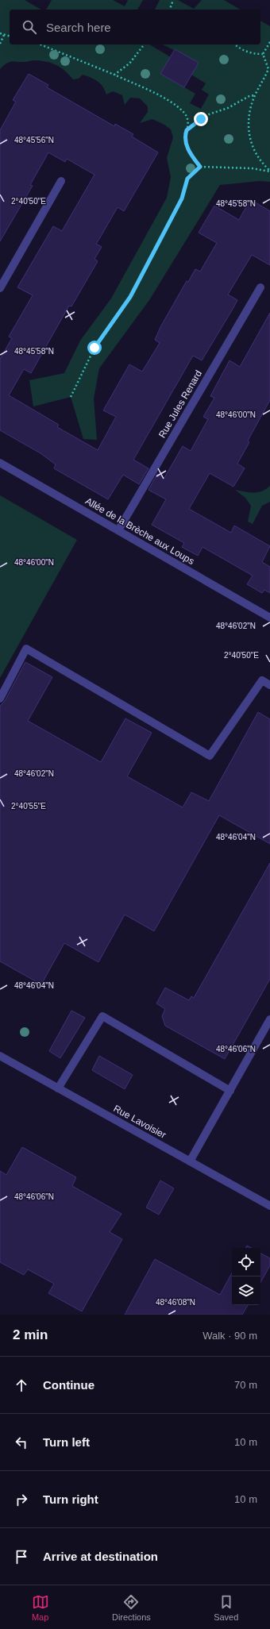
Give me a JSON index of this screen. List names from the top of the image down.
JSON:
{
  "streets": {
    "street": ["Rue Jules Renard", "Allée de la Brèche aux Loups", "Rue Lavoisier"]
  },
  "crossings": [
    ["Rue Jules Renard", "Allée de la Brèche aux Loups"]
  ],
  "page": {
    "search": "Search here",
    "heading": ["2 min", "Walk · 90 m"],
    "list": [
      ["Continue", "70 m"],
      ["Turn left", "10 m"],
      ["Turn right", "10 m"],
      "Arrive at destination"
    ],
    "nav": ["Map", "Directions", "Saved"]
  },
  "coordinates": [
    "48°45'56\"N",
    "2°40'50\"E",
    "48°45'58\"N",
    "48°46'00\"N",
    "48°46'02\"N",
    "2°40'55\"E",
    "48°46'04\"N",
    "48°46'06\"N",
    "48°46'08\"N"
  ]
}
